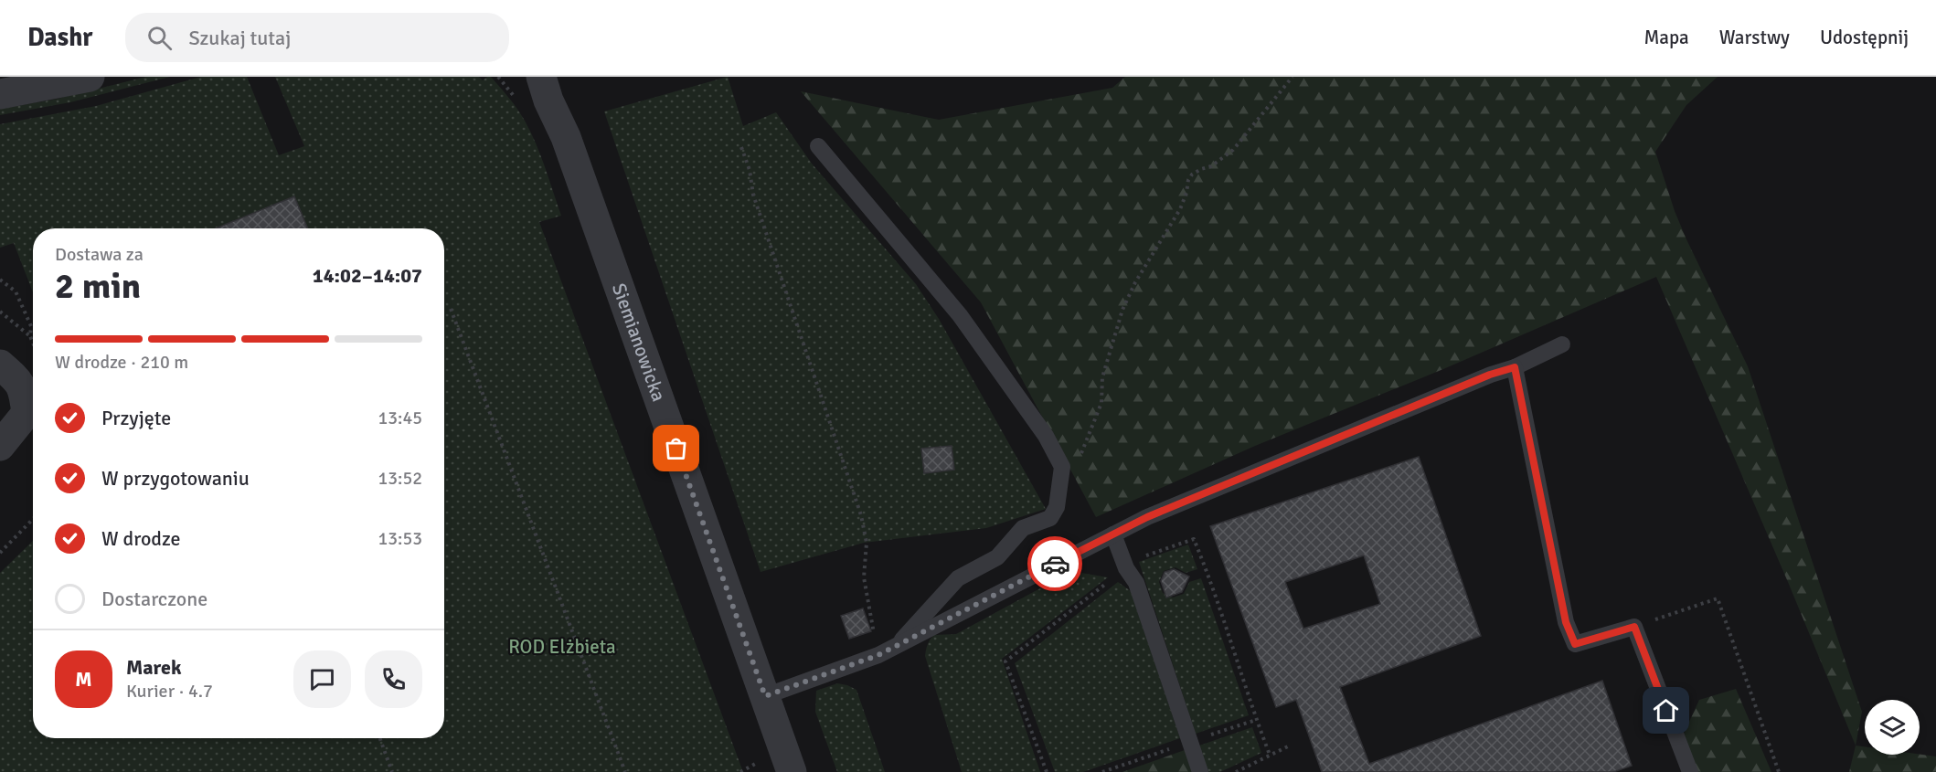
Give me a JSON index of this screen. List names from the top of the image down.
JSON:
{
  "streets": {
    "street": ["Siemianowicka"]
  },
  "parks": ["ROD Elżbieta"],
  "page": {
    "header": "Dashr",
    "search": "Szukaj tutaj",
    "nav": ["Mapa", "Warstwy", "Udostępnij"],
    "heading": ["2 min", "Dostawa za", "14:02–14:07"],
    "panel": ["Marek", "Kurier · 4.7"],
    "bar": "W drodze · 210 m",
    "list": [
      ["Przyjęte", "13:45"],
      ["W przygotowaniu", "13:52"],
      ["W drodze", "13:53"],
      "Dostarczone"
    ],
    "round": "M"
  }
}
